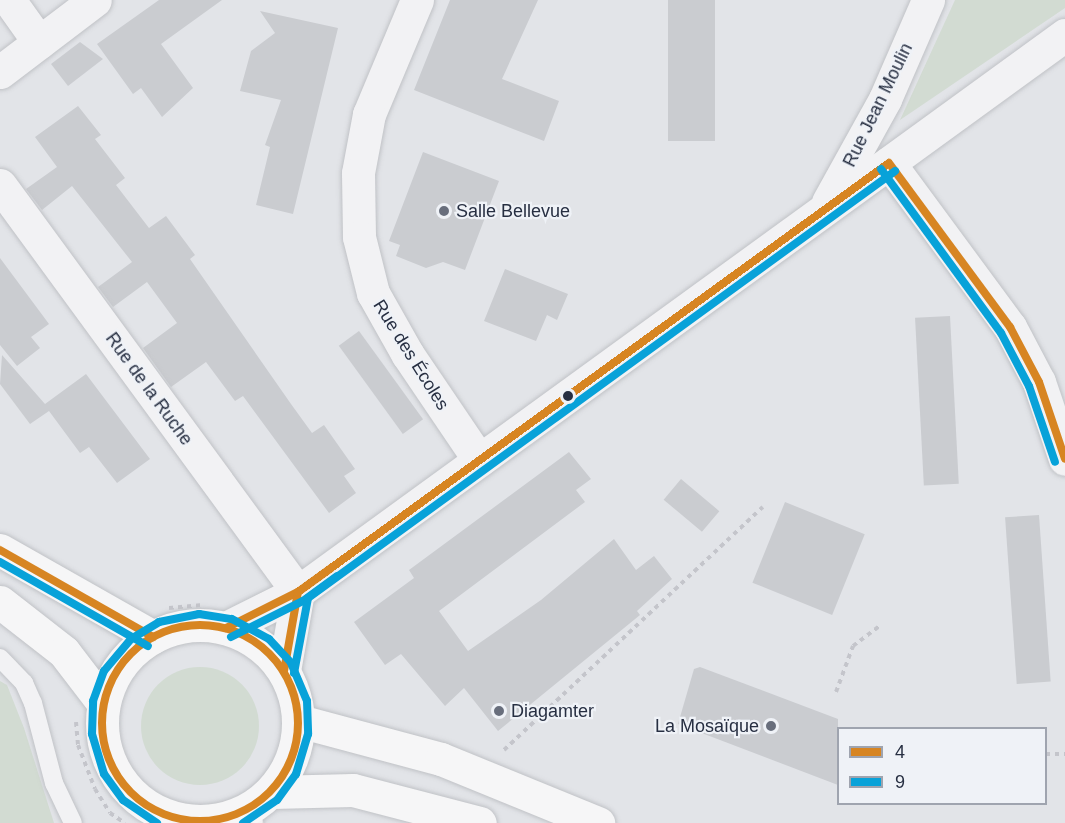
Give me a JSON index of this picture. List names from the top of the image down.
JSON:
{
  "streets": {
    "street": ["Rue Jean Moulin", "Rue des Écoles", "Rue de la Ruche"]
  },
  "places": ["Salle Bellevue", "Diagamter", "La Mosaïque"],
  "lines": ["transit line 4", "transit line 9"],
  "legend": ["4", "9"]
}
